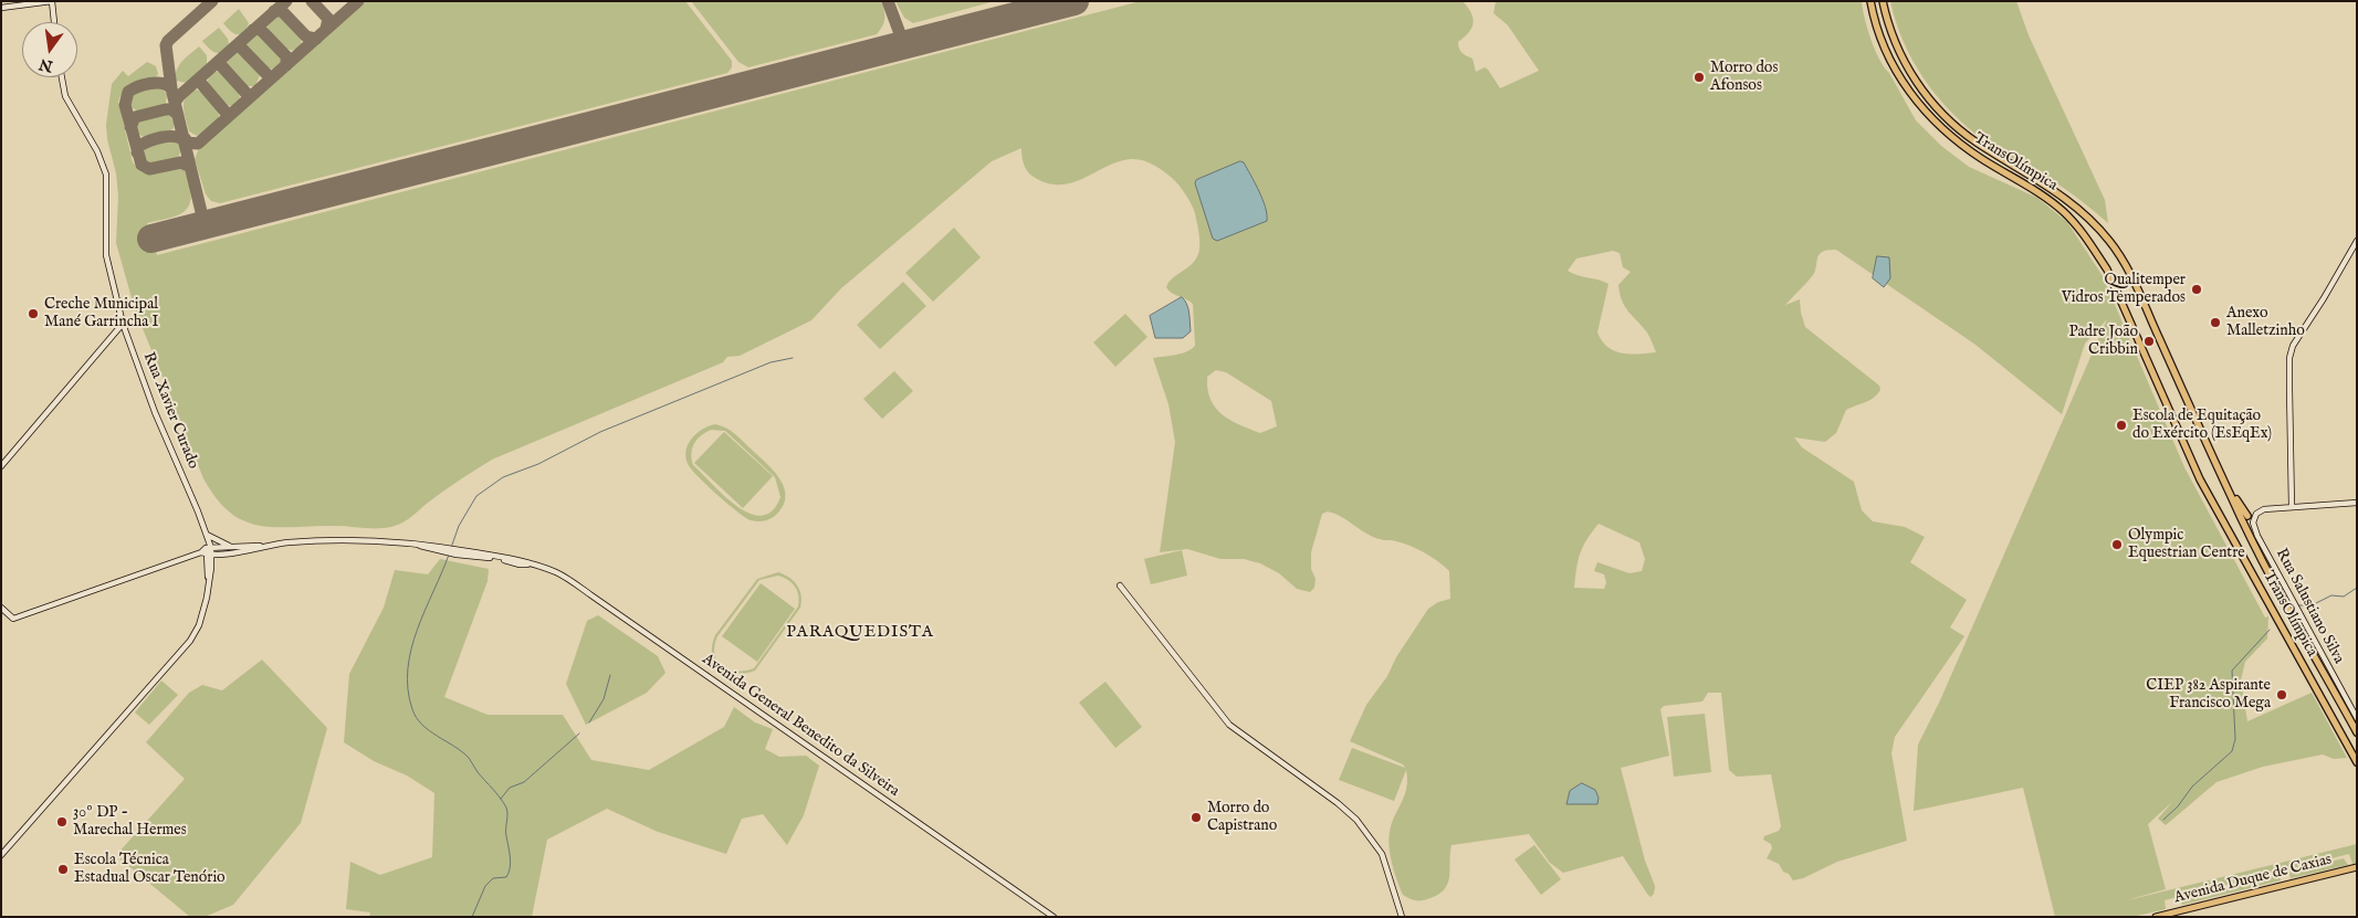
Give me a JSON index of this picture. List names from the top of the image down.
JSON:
{
  "streets": {
    "highway": ["TransOlímpica"],
    "main road": [
      "Rua Xavier Curado",
      "Rua Salustiano Silva",
      "Avenida General Benedito da Silveira",
      "Avenida Duque de Caxias"
    ]
  },
  "crossings": [
    ["Rua Xavier Curado", "Avenida General Benedito da Silveira"]
  ],
  "districts": ["PARAQUEDISTA"],
  "places": [
    "Morro dos Afonsos",
    "Qualitemper Vidros Temperados",
    "Creche Municipal Mané Garrincha I",
    "Anexo Malletzinho",
    "Padre João Cribbin",
    "Escola de Equitação do Exército (EsEqEx)",
    "Olympic Equestrian Centre",
    "CIEP 382 Aspirante Francisco Mega",
    "Morro do Capistrano",
    "30º DP - Marechal Hermes",
    "Escola Técnica Estadual Oscar Tenório"
  ],
  "north": "bottom"
}
